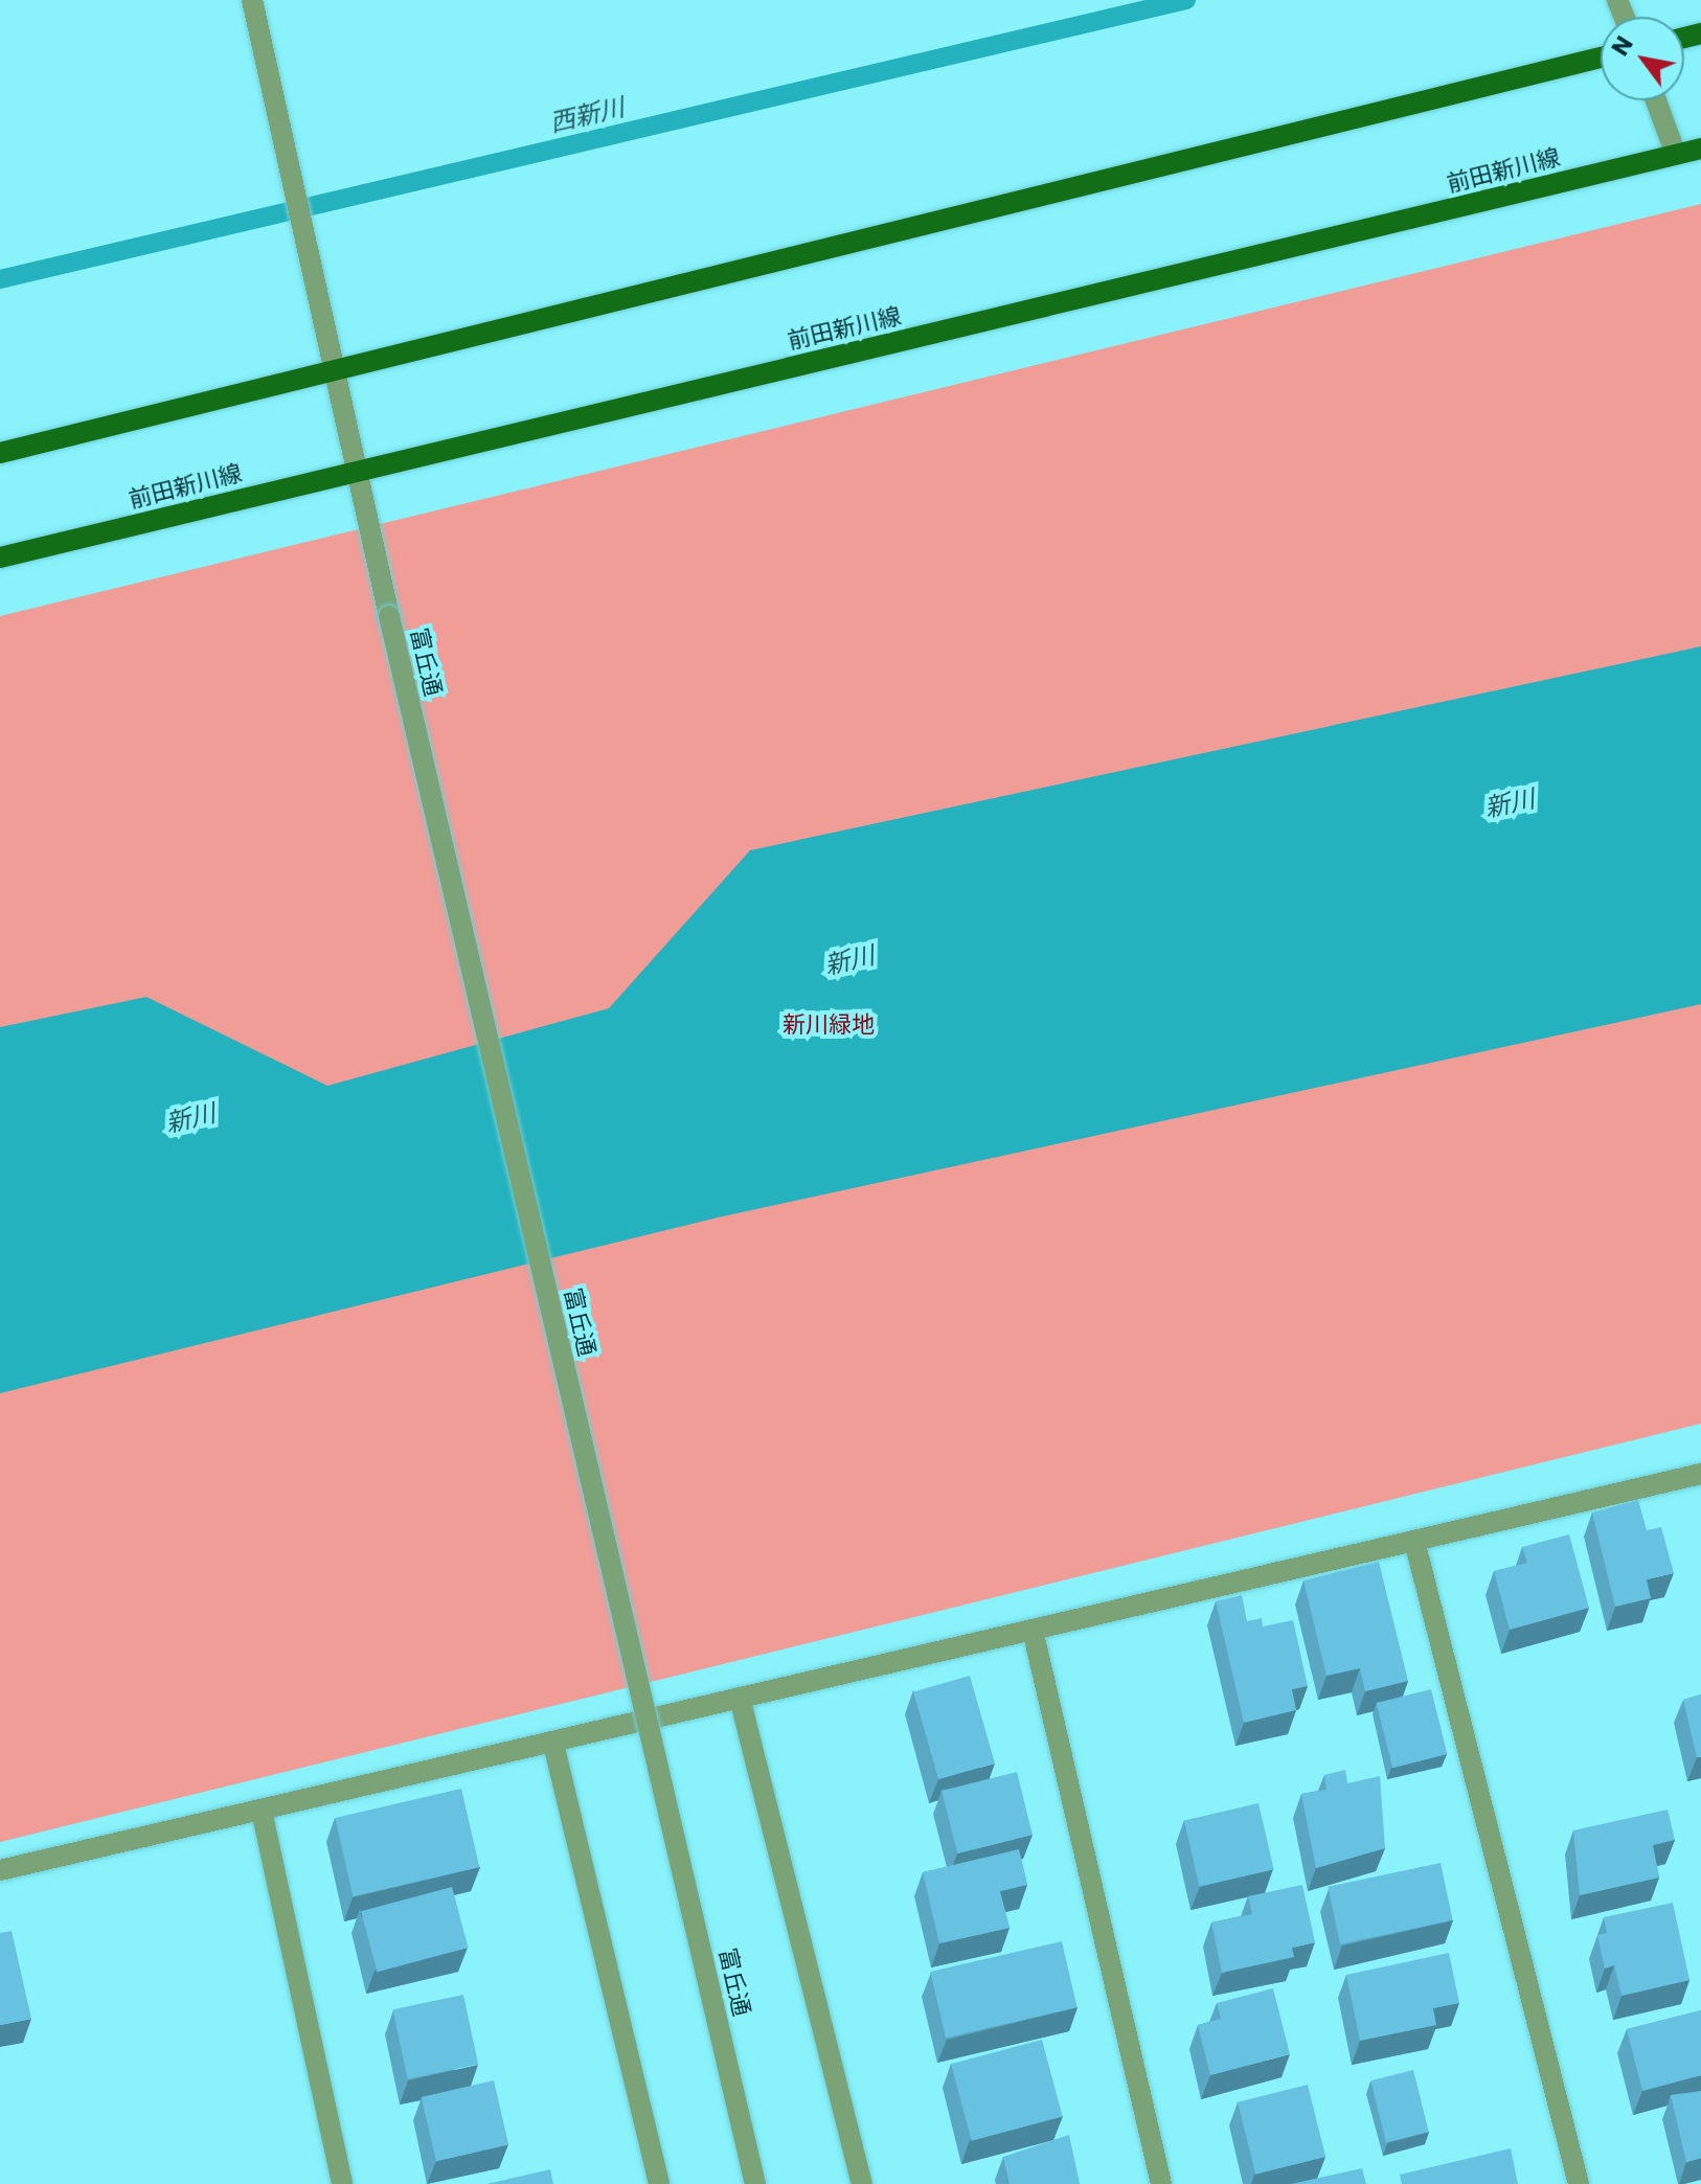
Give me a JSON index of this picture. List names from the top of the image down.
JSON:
{
  "streets": {
    "main road": ["前田新川線"],
    "street": ["富丘通"]
  },
  "crossings": [
    ["前田新川線", "富丘通"]
  ],
  "water": ["西新川", "新川"],
  "parks": ["新川緑地"],
  "north": "top left"
}
